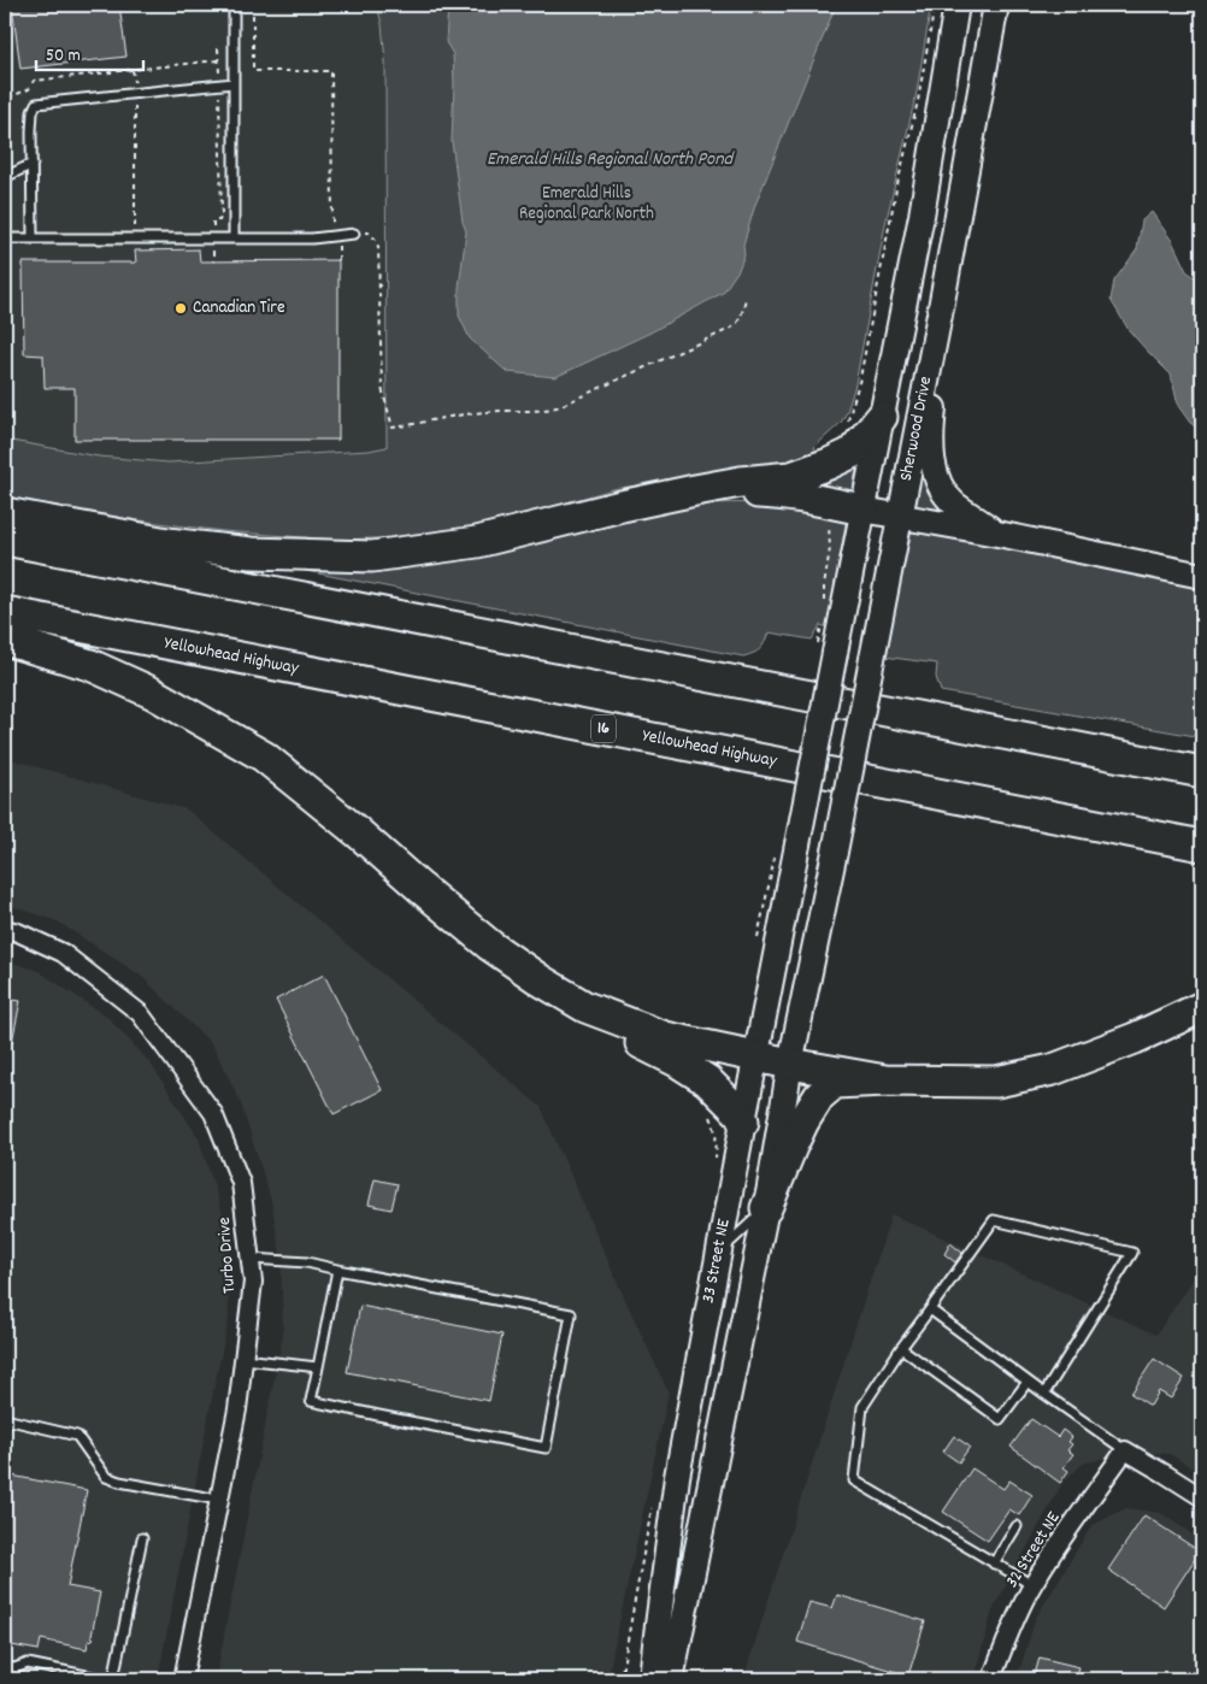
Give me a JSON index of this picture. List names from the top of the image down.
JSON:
{
  "streets": {
    "highway": ["Yellowhead Highway", "16"],
    "main road": ["Sherwood Drive", "33 Street NE"],
    "street": ["Turbo Drive", "32 Street NE"]
  },
  "crossings": [
    ["Sherwood Drive", "33 Street NE"]
  ],
  "water": ["Emerald Hills Regional North Pond"],
  "parks": ["Emerald Hills Regional Park North"],
  "places": ["Canadian Tire"],
  "scale_bar": "50 m"
}
